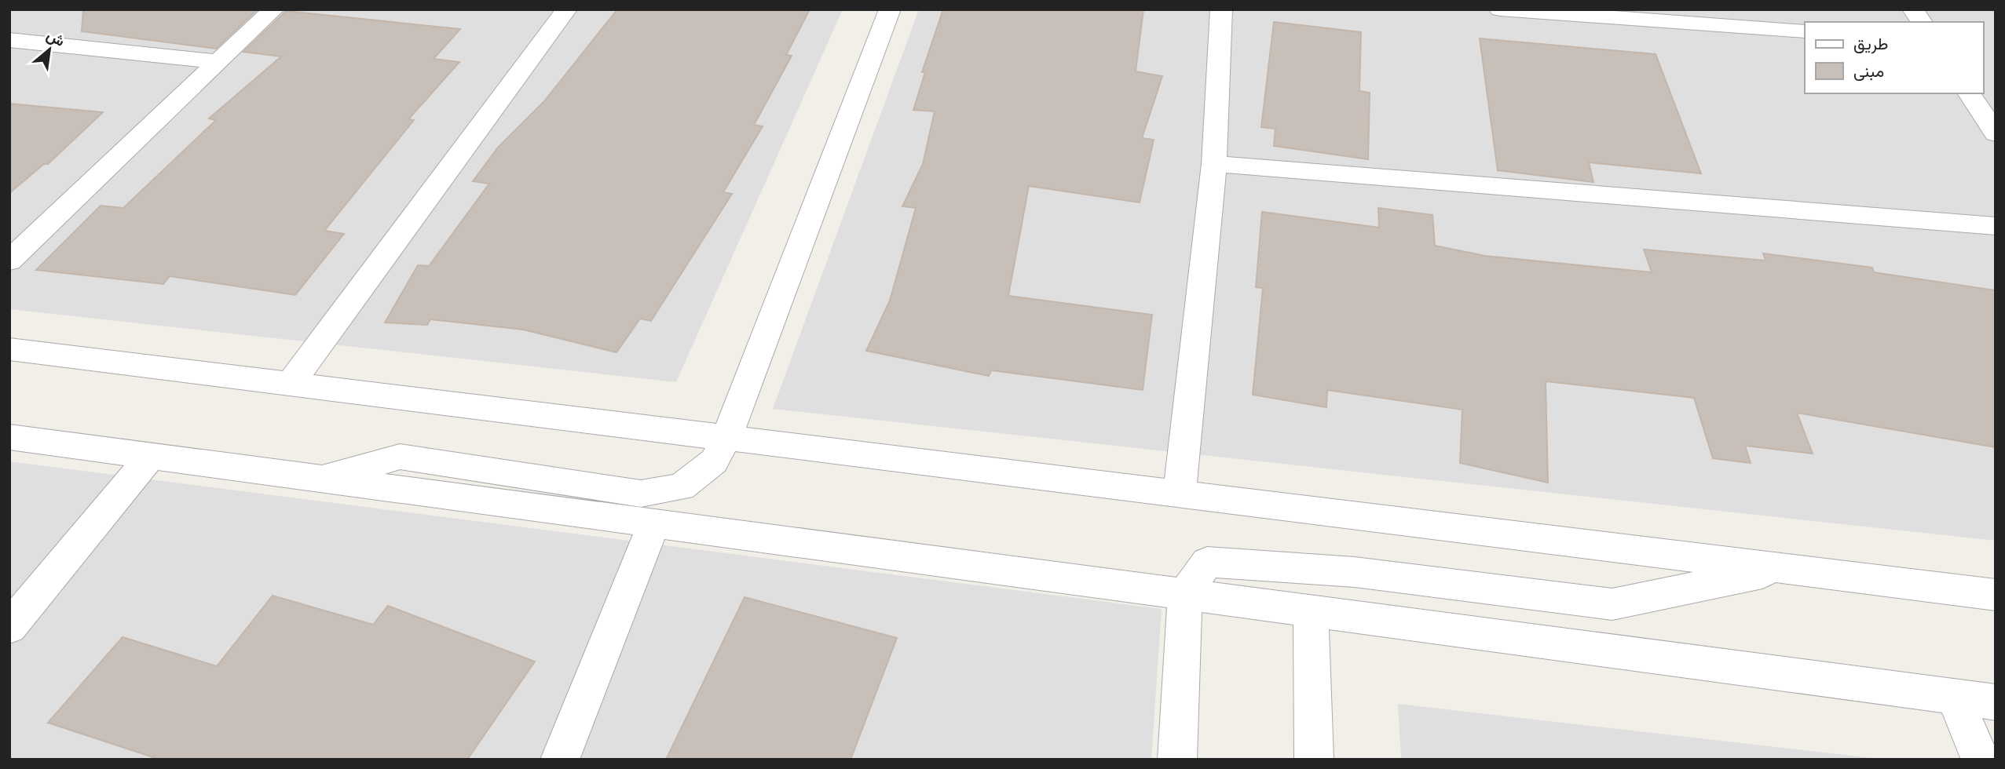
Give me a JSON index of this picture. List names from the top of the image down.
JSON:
{
  "legend": ["طريق", "مبنى"],
  "north": "top right"
}
